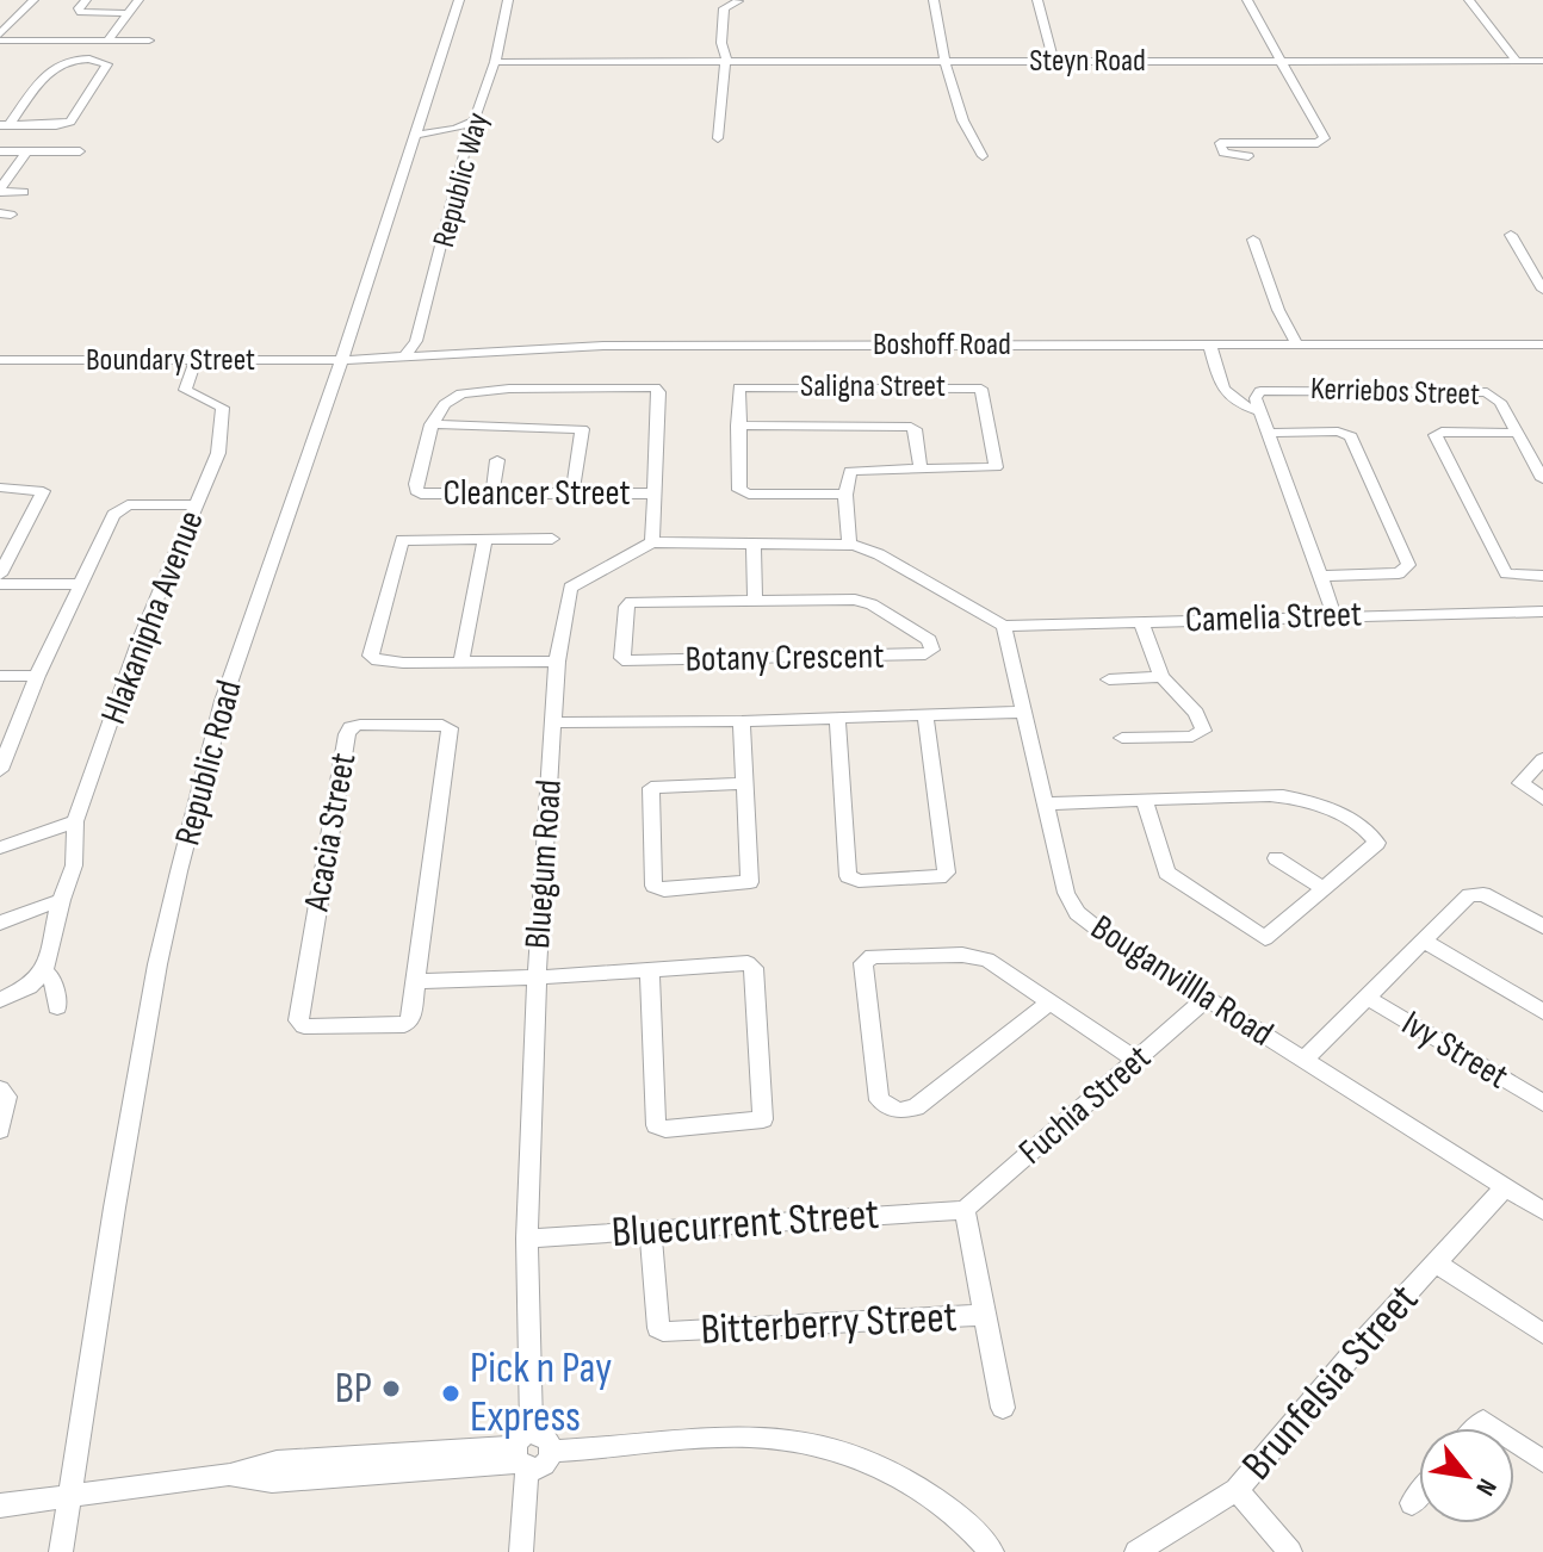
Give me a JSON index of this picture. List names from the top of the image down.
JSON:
{
  "streets": {
    "street": [
      "Steyn Road",
      "Republic Way",
      "Boshoff Road",
      "Boundary Street",
      "Saligna Street",
      "Kerriebos Street",
      "Cleancer Street",
      "Hlakanipha Avenue",
      "Camelia Street",
      "Botany Crescent",
      "Republic Road",
      "Acacia Street",
      "Bluegum Road",
      "Bouganvillla Road",
      "Ivy Street",
      "Fuchia Street",
      "Bluecurrent Street",
      "Bitterberry Street",
      "Brunfelsia Street"
    ]
  },
  "crossings": [
    ["Steyn Road", "Republic Way"],
    ["Republic Way", "Boshoff Road"],
    ["Boshoff Road", "Boundary Street"],
    ["Boshoff Road", "Republic Road"],
    ["Boundary Street", "Hlakanipha Avenue"],
    ["Boundary Street", "Republic Road"],
    ["Camelia Street", "Bouganvillla Road"],
    ["Bluegum Road", "Bluecurrent Street"],
    ["Bouganvillla Road", "Fuchia Street"],
    ["Bouganvillla Road", "Brunfelsia Street"],
    ["Fuchia Street", "Bluecurrent Street"],
    ["Bluecurrent Street", "Bitterberry Street"]
  ],
  "places": ["BP", "Pick n Pay Express"],
  "north": "bottom right"
}
